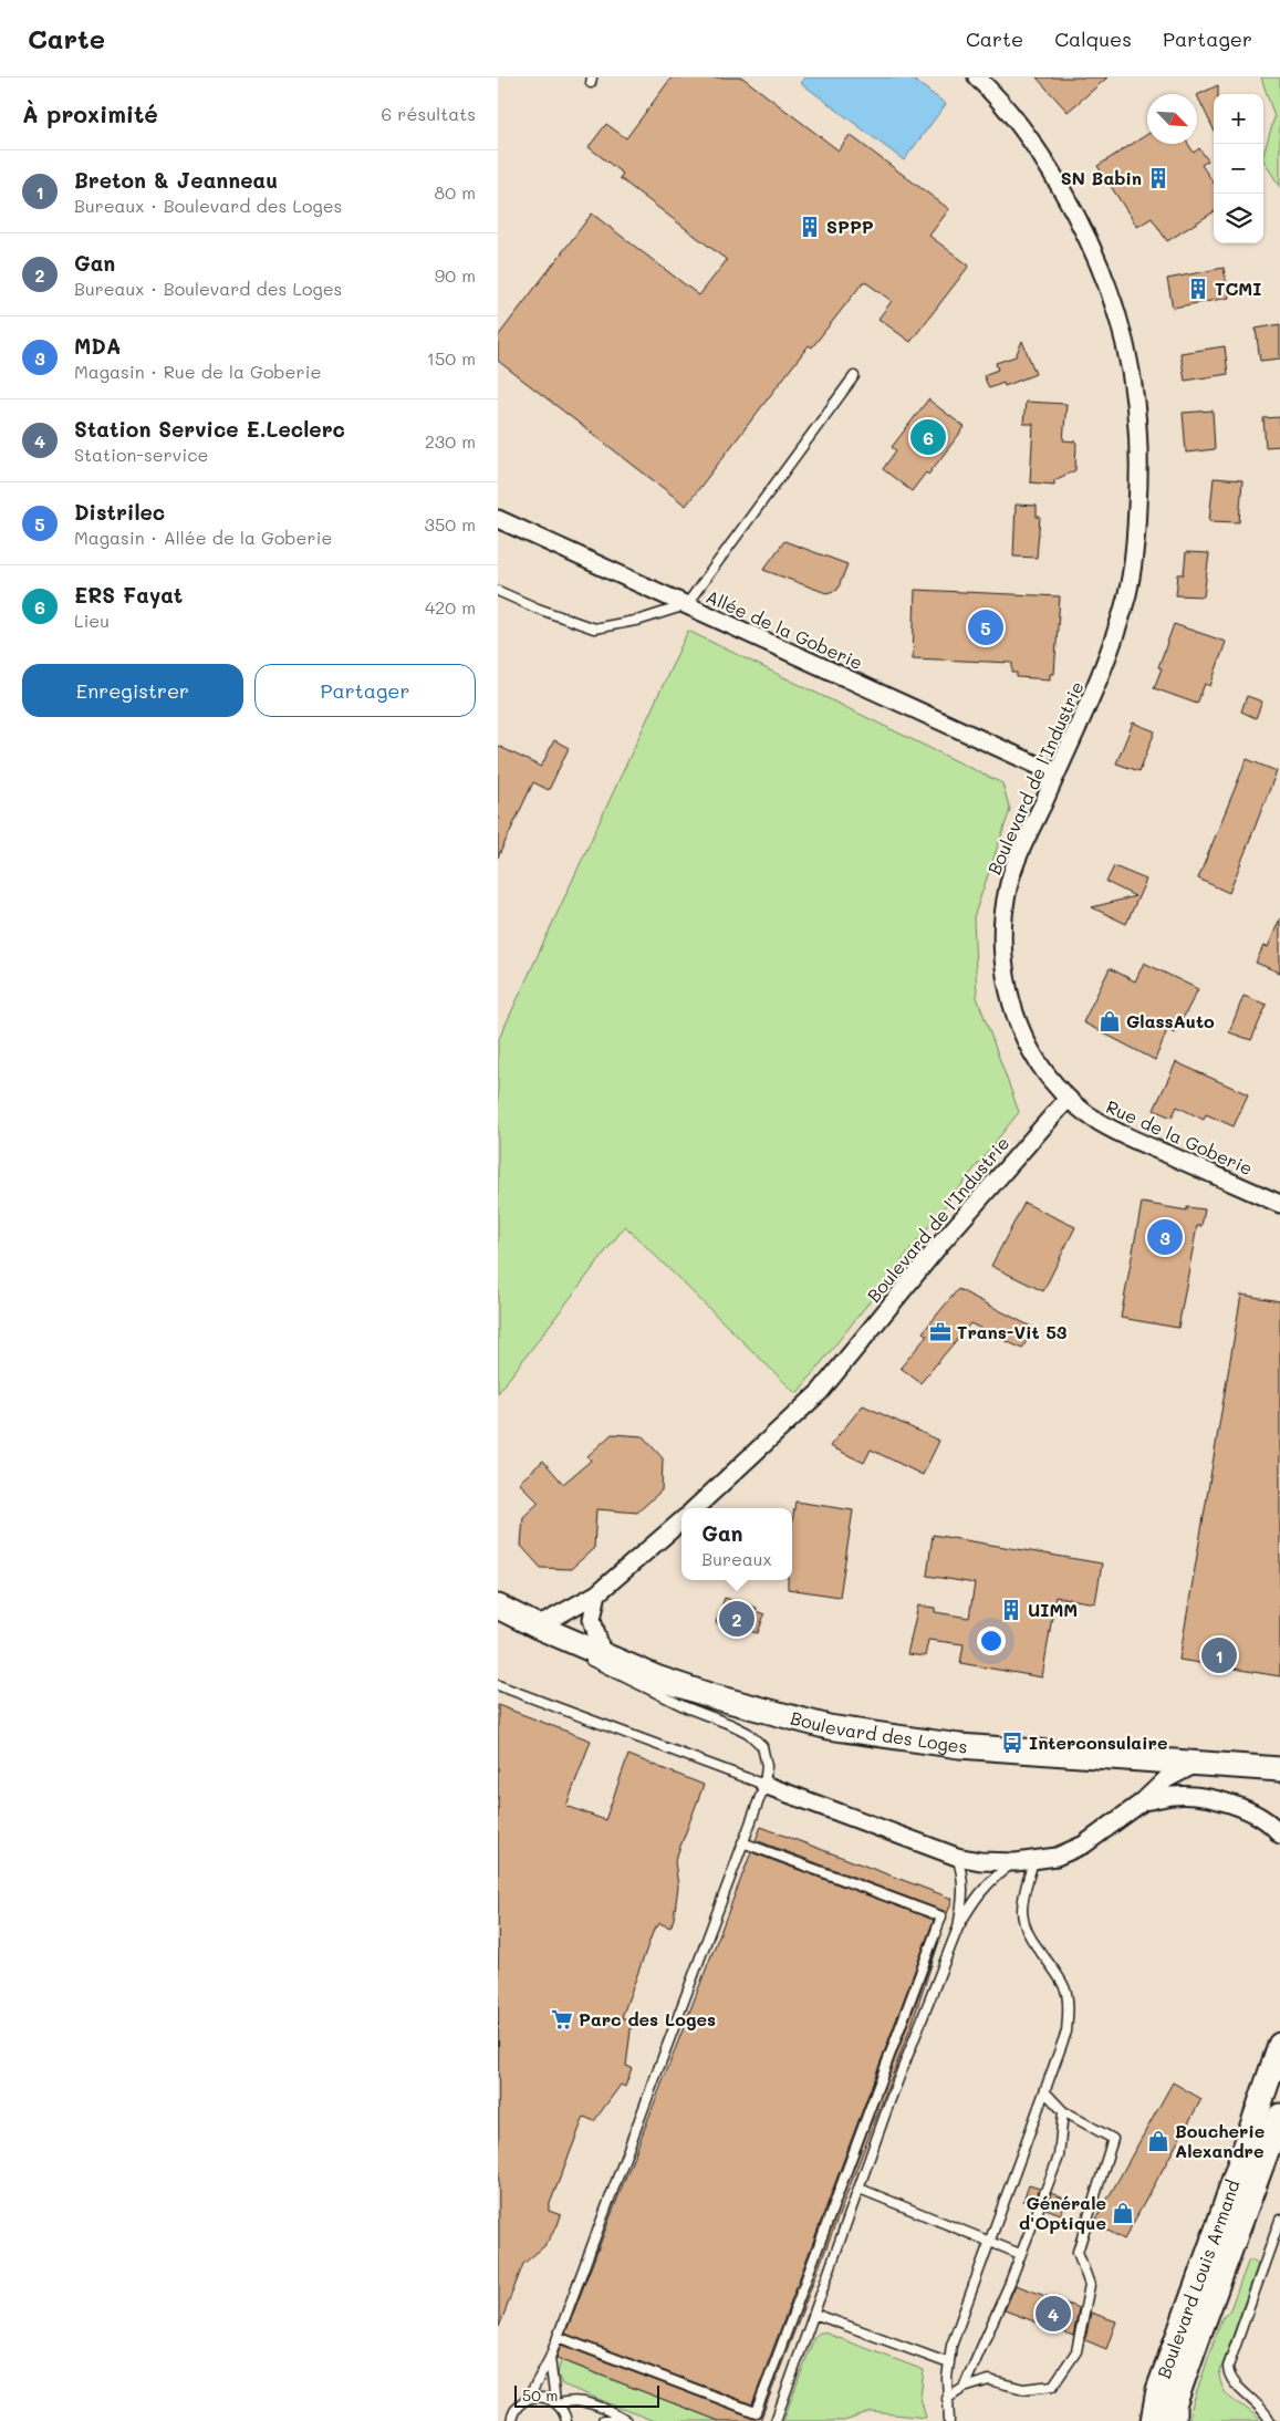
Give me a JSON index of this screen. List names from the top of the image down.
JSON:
{
  "streets": {
    "main road": ["Boulevard des Loges", "Boulevard Louis Armand"],
    "street": ["Allée de la Goberie", "Boulevard de l'Industrie", "Rue de la Goberie"]
  },
  "crossings": [
    ["Allée de la Goberie", "Boulevard de l'Industrie"],
    ["Boulevard de l'Industrie", "Rue de la Goberie"]
  ],
  "places": {
    "building": [
      "SN Babin",
      "SPPP",
      "TCMI",
      "UIMM"
    ],
    "shop": ["GlassAuto", "Boucherie Alexandre", "Générale d'Optique"],
    "office": ["Trans-Vit 53"],
    "bus stop": ["Interconsulaire"],
    "supermarket": ["Parc des Loges"]
  },
  "scale_bar": "50 m",
  "north": "bottom right",
  "page": {
    "header": "Carte",
    "nav": ["Carte", "Calques", "Partager"],
    "heading": ["À proximité", "6 résultats"],
    "map_buttons": ["+", "−"],
    "list": [
      {
        "mark": "1",
        "name": "Breton & Jeanneau",
        "note": "Bureaux · Boulevard des Loges",
        "value": "80 m"
      },
      {
        "mark": "2",
        "name": "Gan",
        "note": "Bureaux · Boulevard des Loges",
        "value": "90 m"
      },
      {
        "mark": "3",
        "name": "MDA",
        "note": "Magasin · Rue de la Goberie",
        "value": "150 m"
      },
      {
        "mark": "4",
        "name": "Station Service E.Leclerc",
        "note": "Station-service",
        "value": "230 m"
      },
      {
        "mark": "5",
        "name": "Distrilec",
        "note": "Magasin · Allée de la Goberie",
        "value": "350 m"
      },
      {
        "mark": "6",
        "name": "ERS Fayat",
        "note": "Lieu",
        "value": "420 m"
      }
    ],
    "pins": [
      "6",
      "5",
      "3",
      "2",
      "1",
      "4"
    ],
    "buttons": ["Enregistrer", "Partager"],
    "popup": ["Gan", "Bureaux"],
    "scale": "50 m"
  }
}
